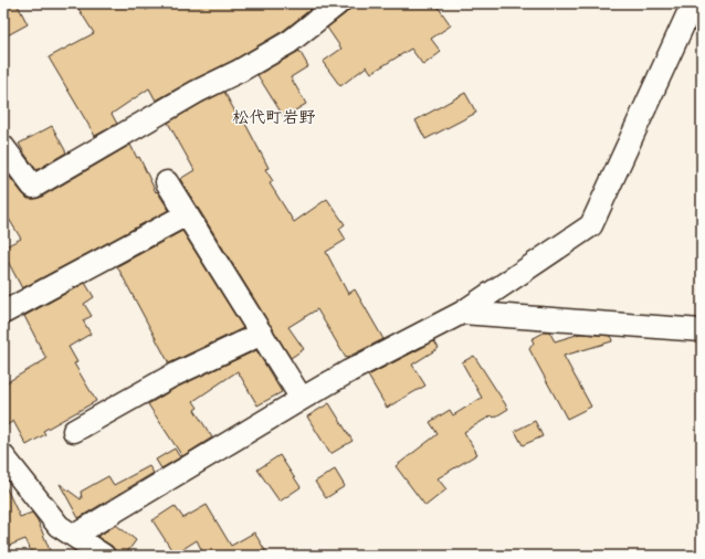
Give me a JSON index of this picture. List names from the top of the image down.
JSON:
{
  "districts": ["松代町岩野"]
}
